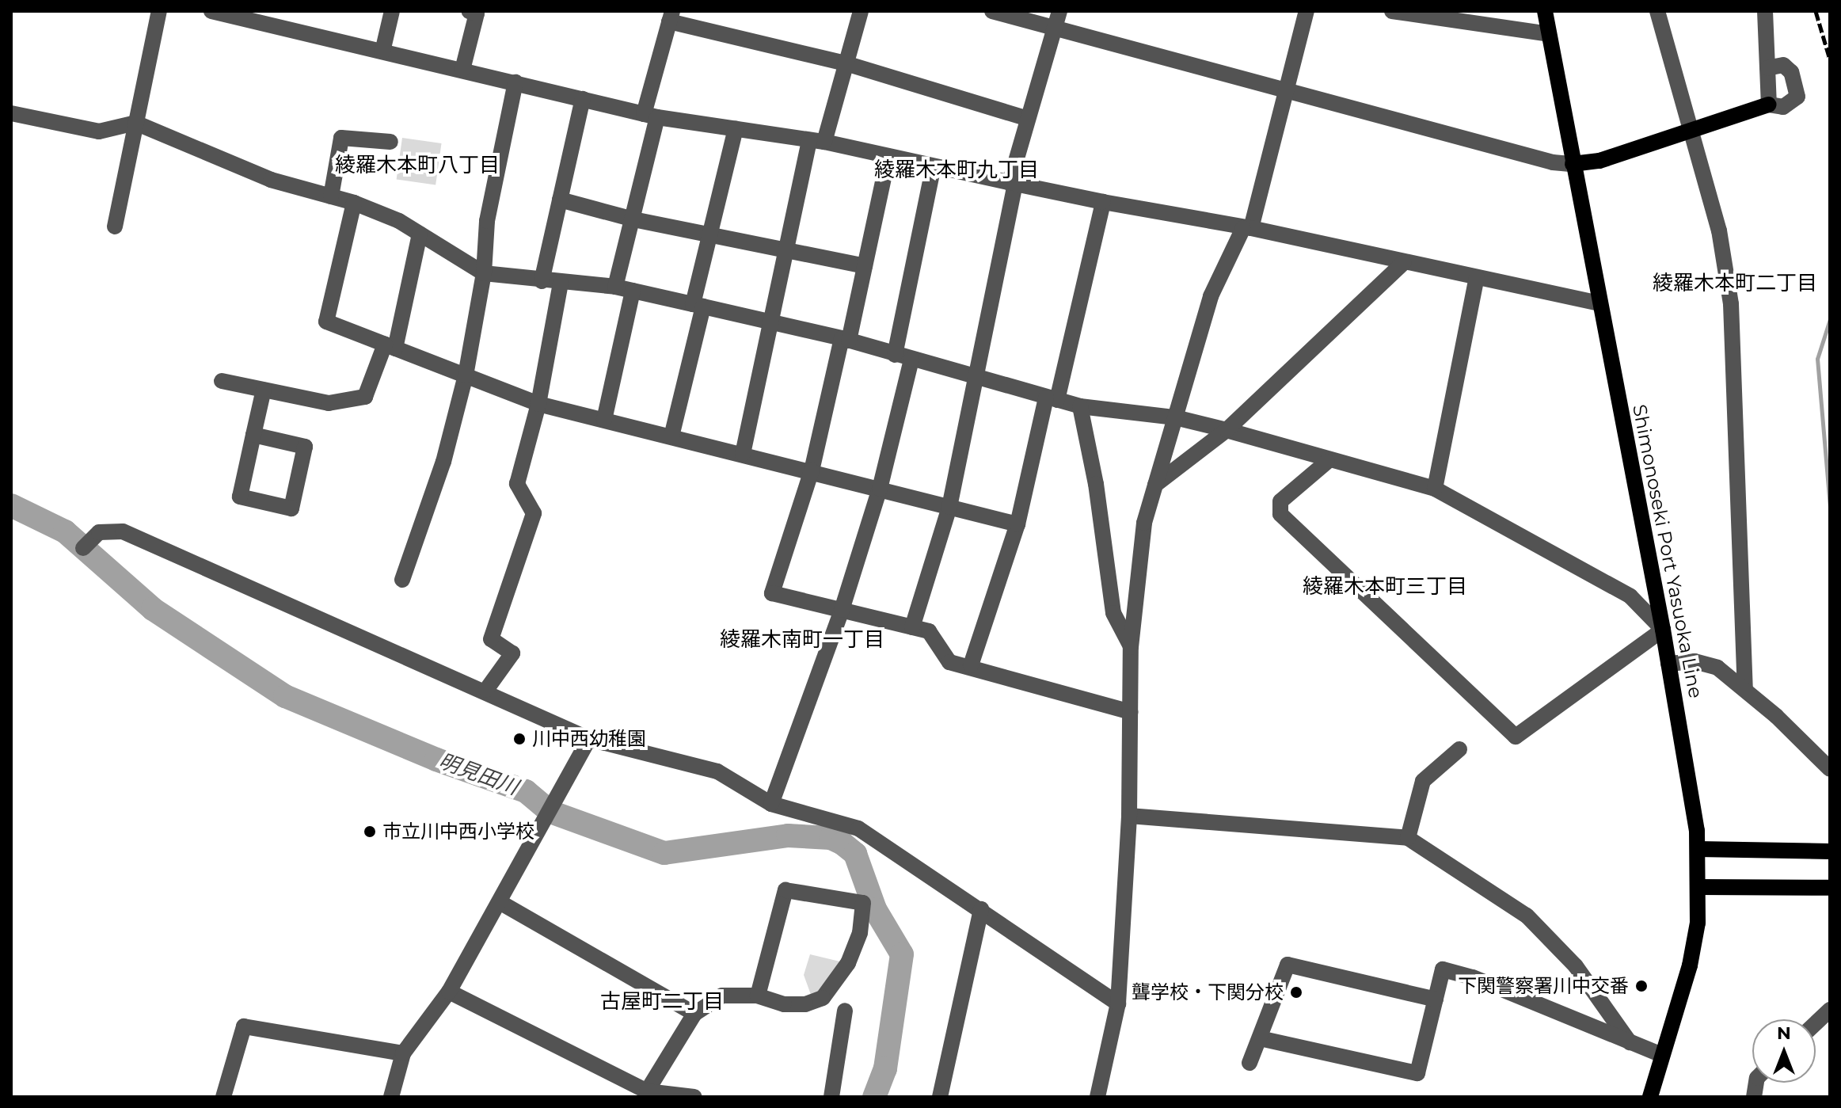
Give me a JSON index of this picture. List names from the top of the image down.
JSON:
{
  "streets": {
    "main road": ["Shimonoseki Port Yasuoka Line"]
  },
  "districts": [
    "綾羅木本町八丁目",
    "綾羅木本町九丁目",
    "綾羅木本町二丁目",
    "綾羅木本町三丁目",
    "綾羅木南町一丁目",
    "古屋町二丁目"
  ],
  "water": ["明見田川"],
  "places": [
    "川中西幼稚園",
    "市立川中西小学校",
    "下関警察署川中交番",
    "聾学校・下関分校"
  ],
  "north": "top"
}
